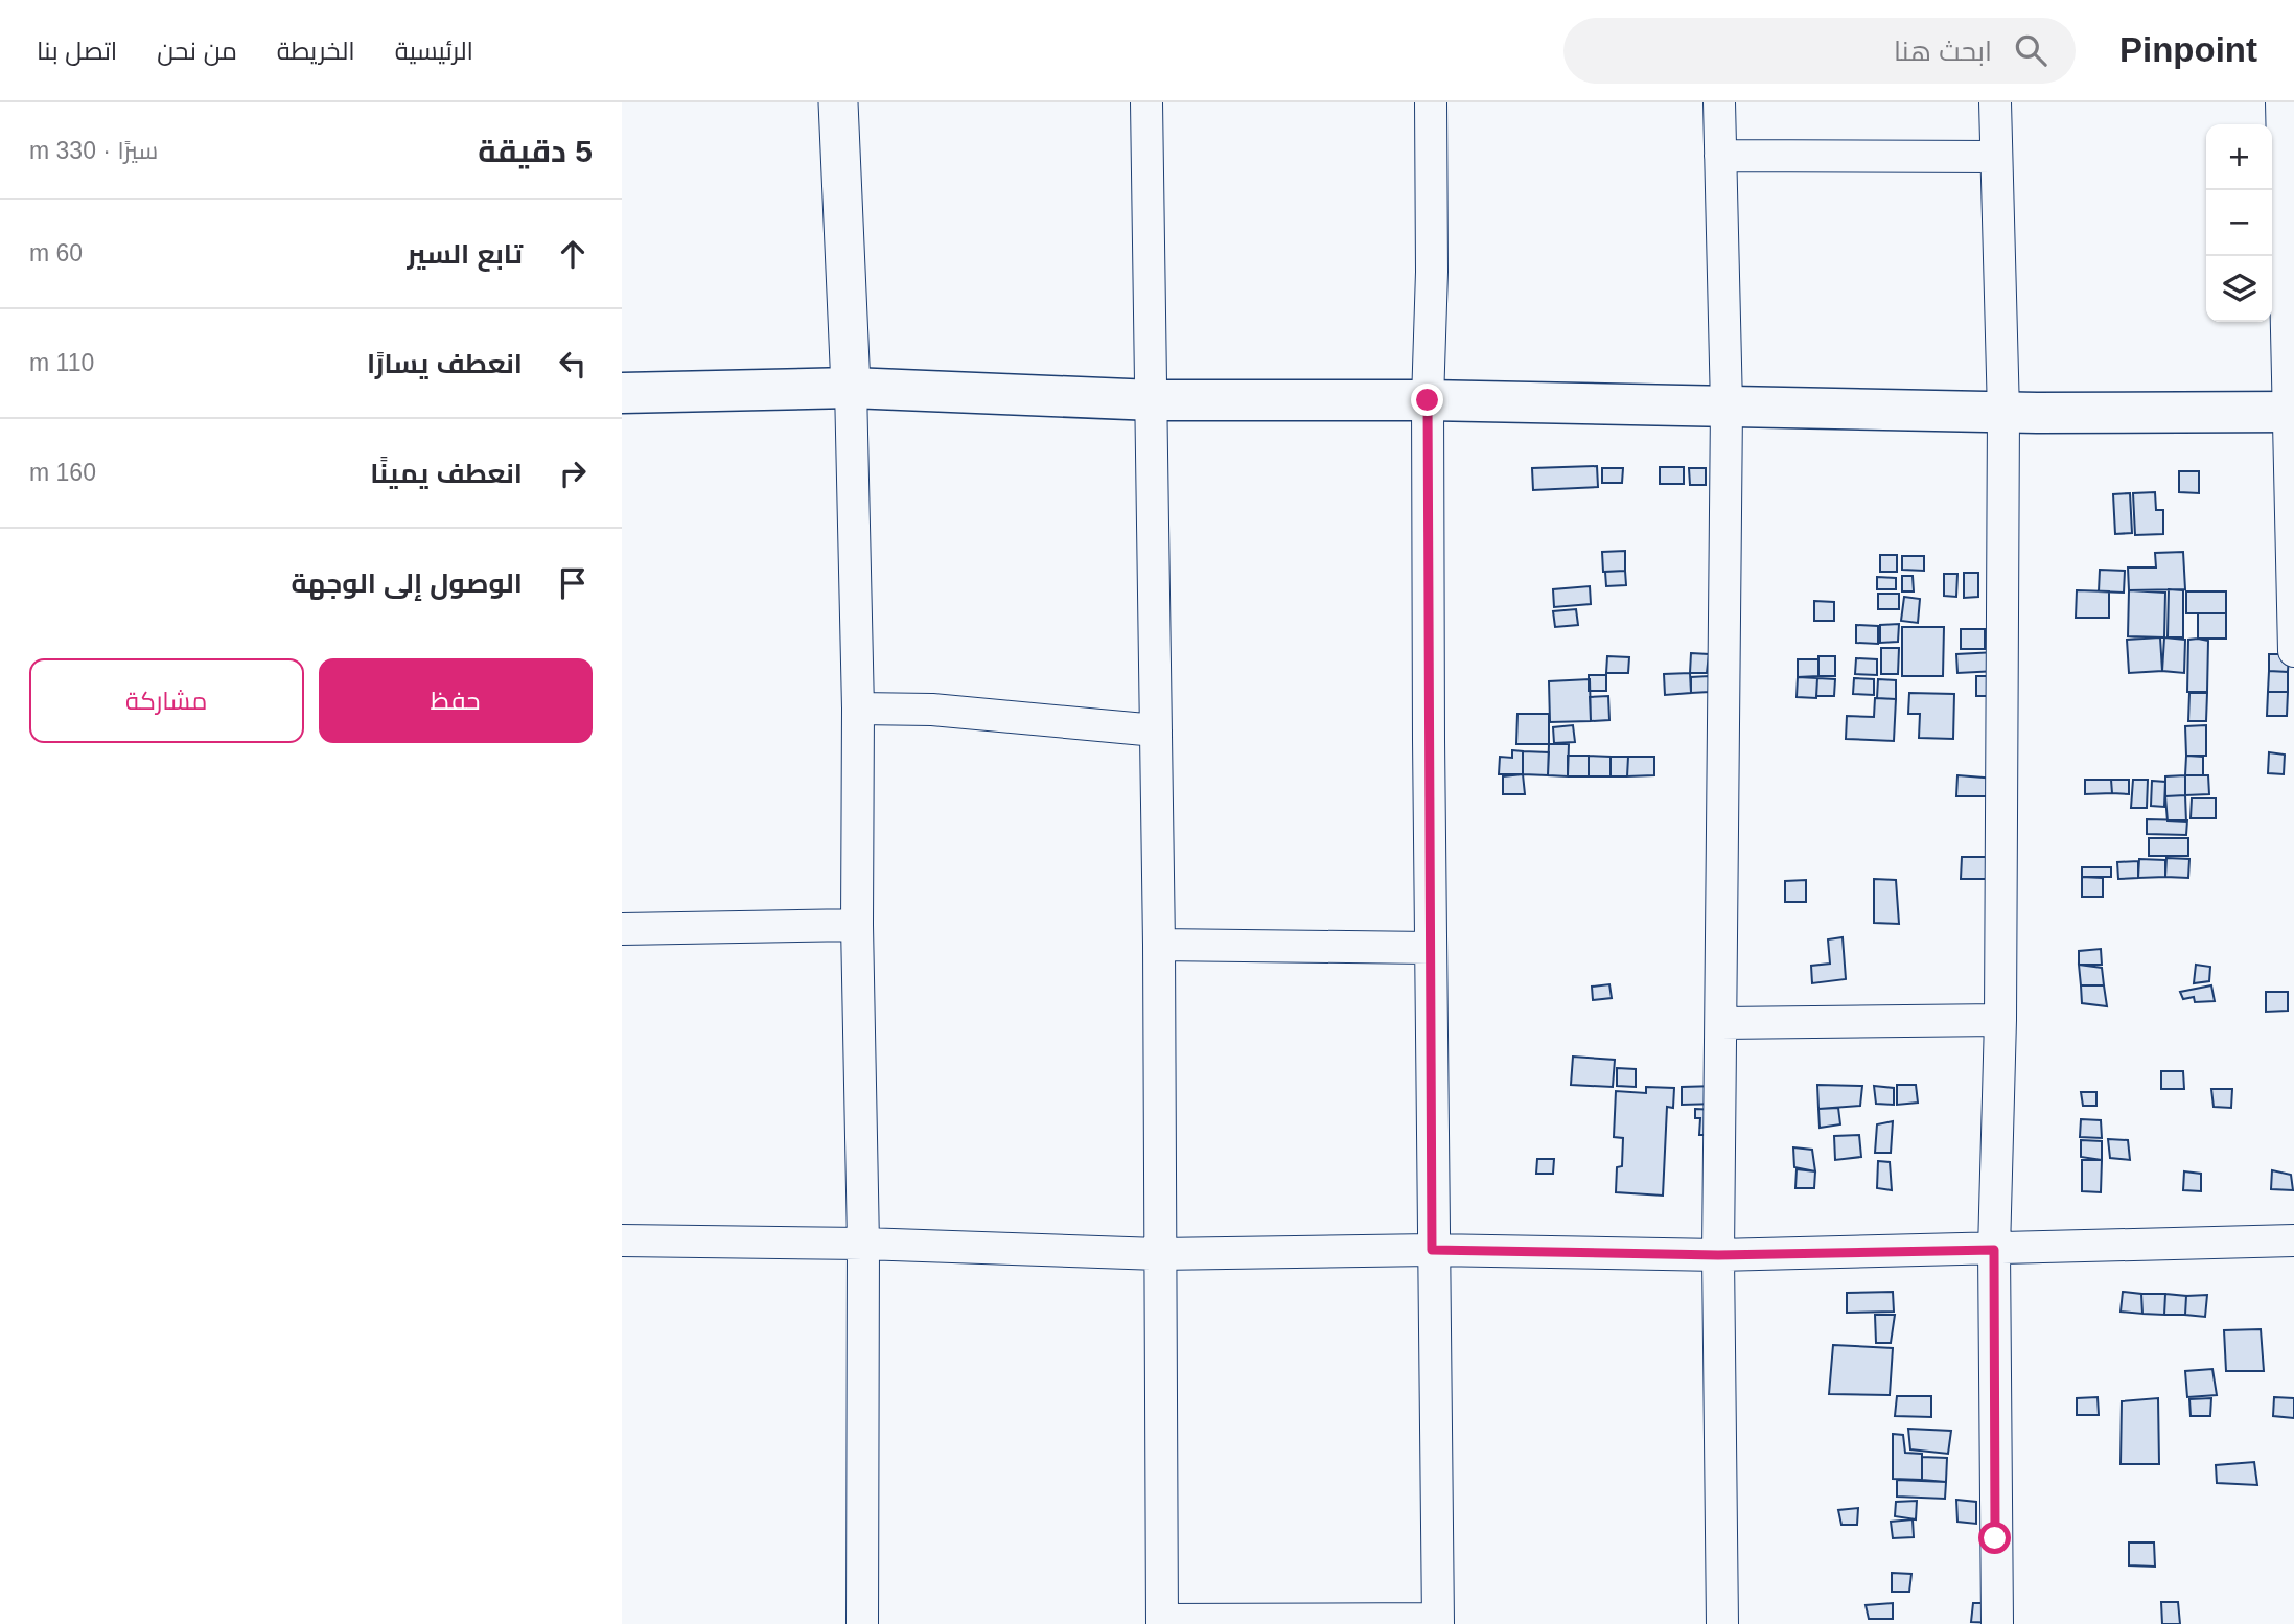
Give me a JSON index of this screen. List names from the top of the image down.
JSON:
{
  "page": {
    "header": "Pinpoint",
    "search": "ابحث هنا",
    "nav": [
      "الرئيسية",
      "الخريطة",
      "من نحن",
      "اتصل بنا"
    ],
    "heading": ["5 دقيقة", "سيرًا · 330 m"],
    "map_buttons": ["+", "−"],
    "list": [
      ["تابع السير", "60 m"],
      ["انعطف يسارًا", "110 m"],
      ["انعطف يمينًا", "160 m"],
      "الوصول إلى الوجهة"
    ],
    "buttons": ["حفظ", "مشاركة"]
  }
}
